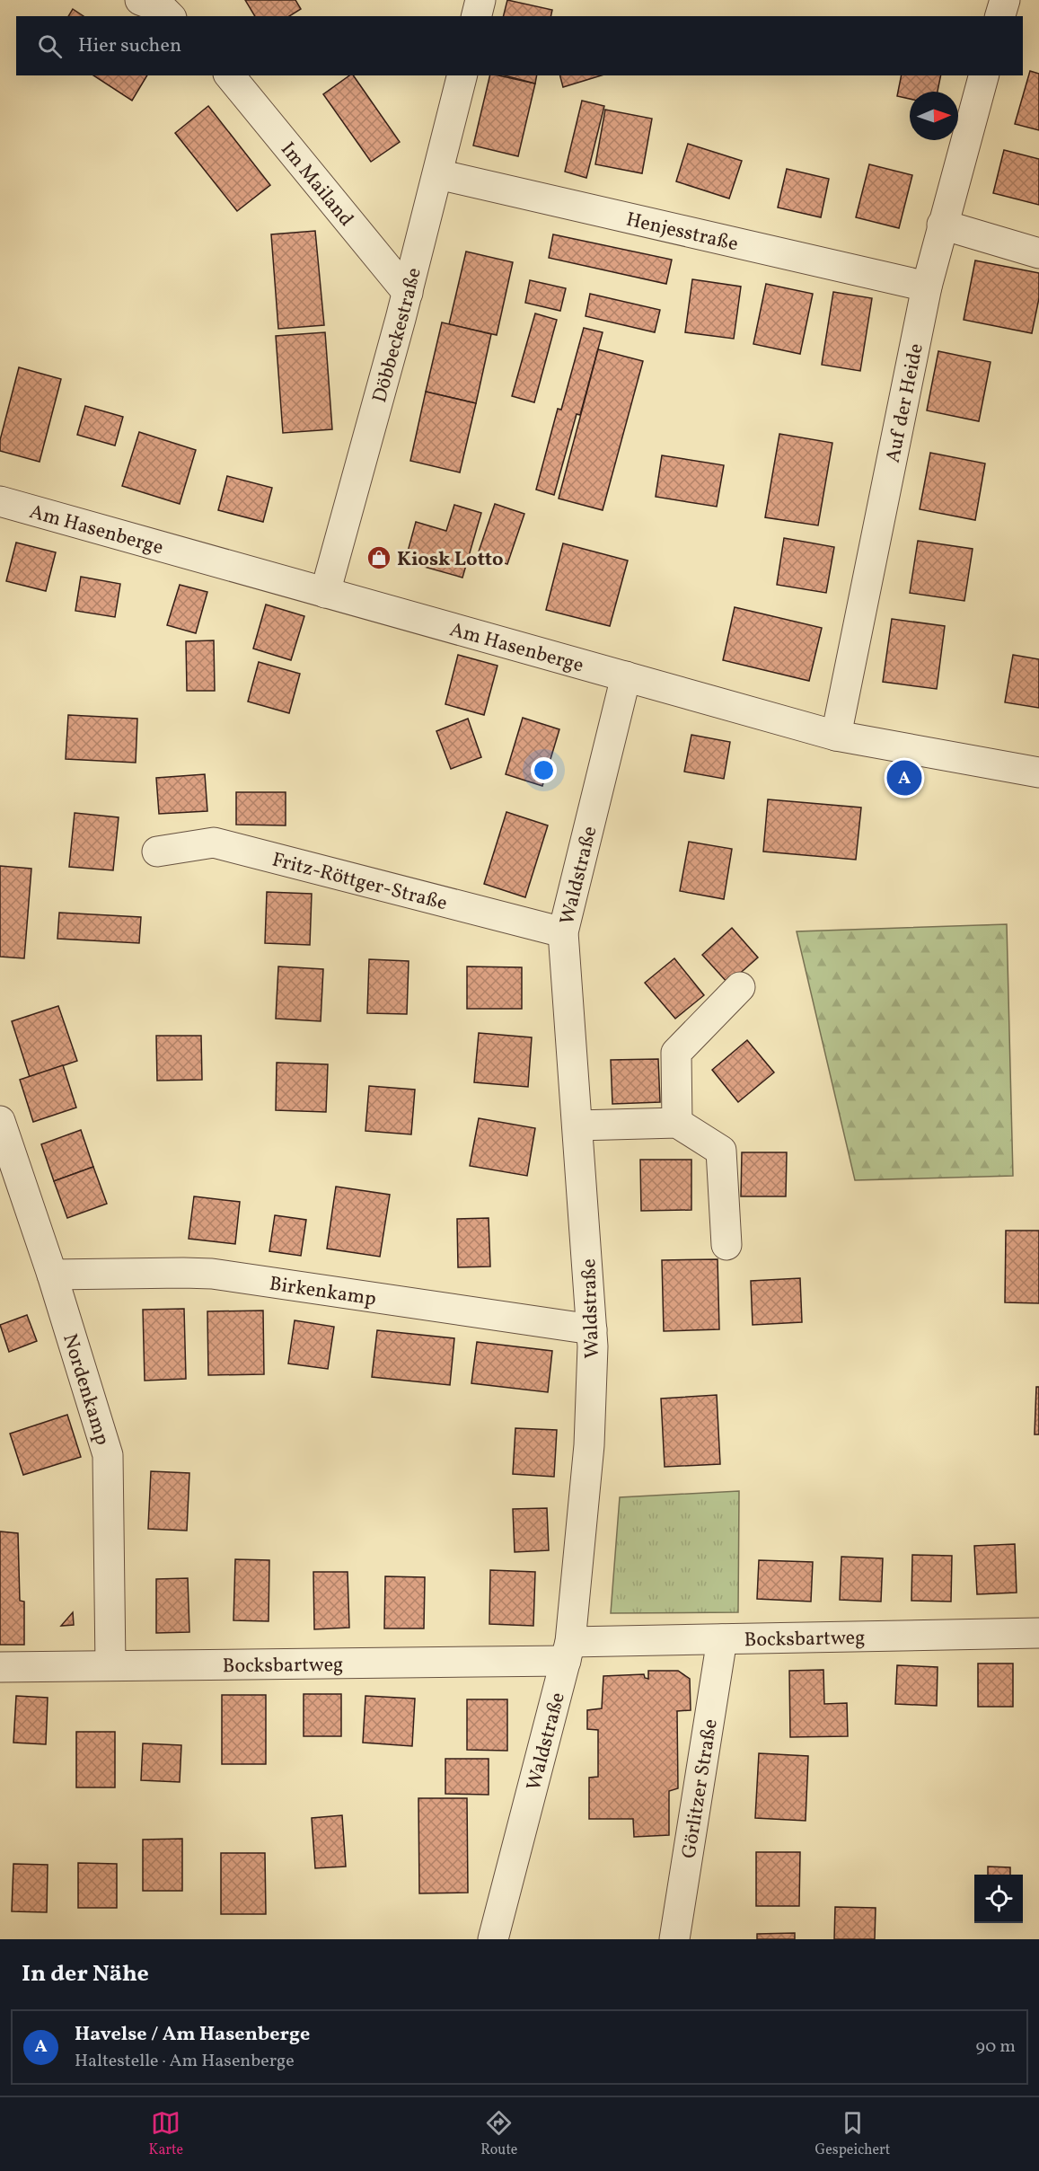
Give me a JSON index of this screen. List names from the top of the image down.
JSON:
{
  "streets": {
    "street": [
      "Im Mailand",
      "Henjesstraße",
      "Döbbeckestraße",
      "Auf der Heide",
      "Am Hasenberge",
      "Waldstraße",
      "Fritz-Röttger-Straße",
      "Birkenkamp",
      "Nordenkamp",
      "Bocksbartweg",
      "Görlitzer Straße"
    ]
  },
  "crossings": [
    ["Im Mailand", "Döbbeckestraße"],
    ["Henjesstraße", "Döbbeckestraße"],
    ["Henjesstraße", "Auf der Heide"],
    ["Döbbeckestraße", "Am Hasenberge"],
    ["Auf der Heide", "Am Hasenberge"],
    ["Am Hasenberge", "Waldstraße"],
    ["Waldstraße", "Fritz-Röttger-Straße"],
    ["Waldstraße", "Birkenkamp"],
    ["Waldstraße", "Bocksbartweg"],
    ["Birkenkamp", "Nordenkamp"],
    ["Nordenkamp", "Bocksbartweg"],
    ["Bocksbartweg", "Görlitzer Straße"]
  ],
  "places": {
    "shop": ["Kiosk Lotto"]
  },
  "north": "right",
  "page": {
    "search": "Hier suchen",
    "pins": "A",
    "heading": "In der Nähe",
    "list": [
      {
        "mark": "A",
        "name": "Havelse / Am Hasenberge",
        "note": "Haltestelle · Am Hasenberge",
        "value": "90 m"
      }
    ],
    "nav": ["Karte", "Route", "Gespeichert"]
  }
}
